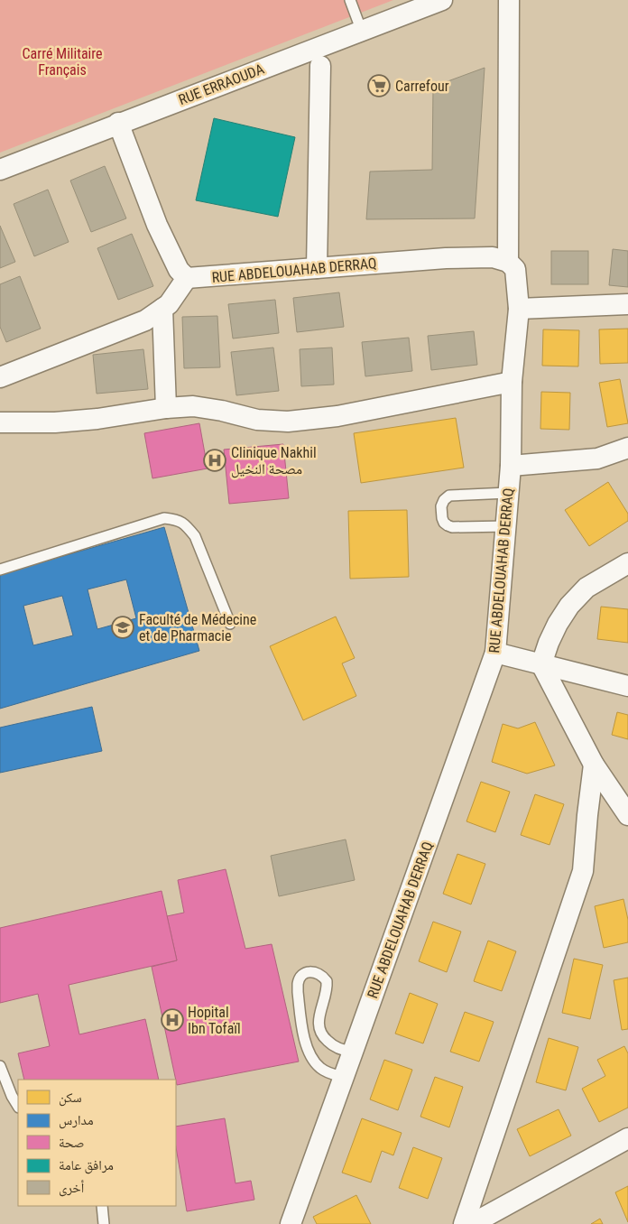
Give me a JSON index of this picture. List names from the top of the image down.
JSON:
{
  "streets": {
    "street": ["RUE ERRAOUDA", "RUE ABDELOUAHAB DERRAQ"]
  },
  "parks": ["Carré Militaire Français"],
  "places": {
    "supermarket": ["Carrefour"],
    "hospital": ["Clinique Nakhil مصحة النخيل", "Hopital Ibn Tofaïl"],
    "school or university": ["Faculté de Médecine et de Pharmacie"]
  },
  "legend": [
    "سكن",
    "مدارس",
    "صحة",
    "مرافق عامة",
    "أخرى"
  ]
}
